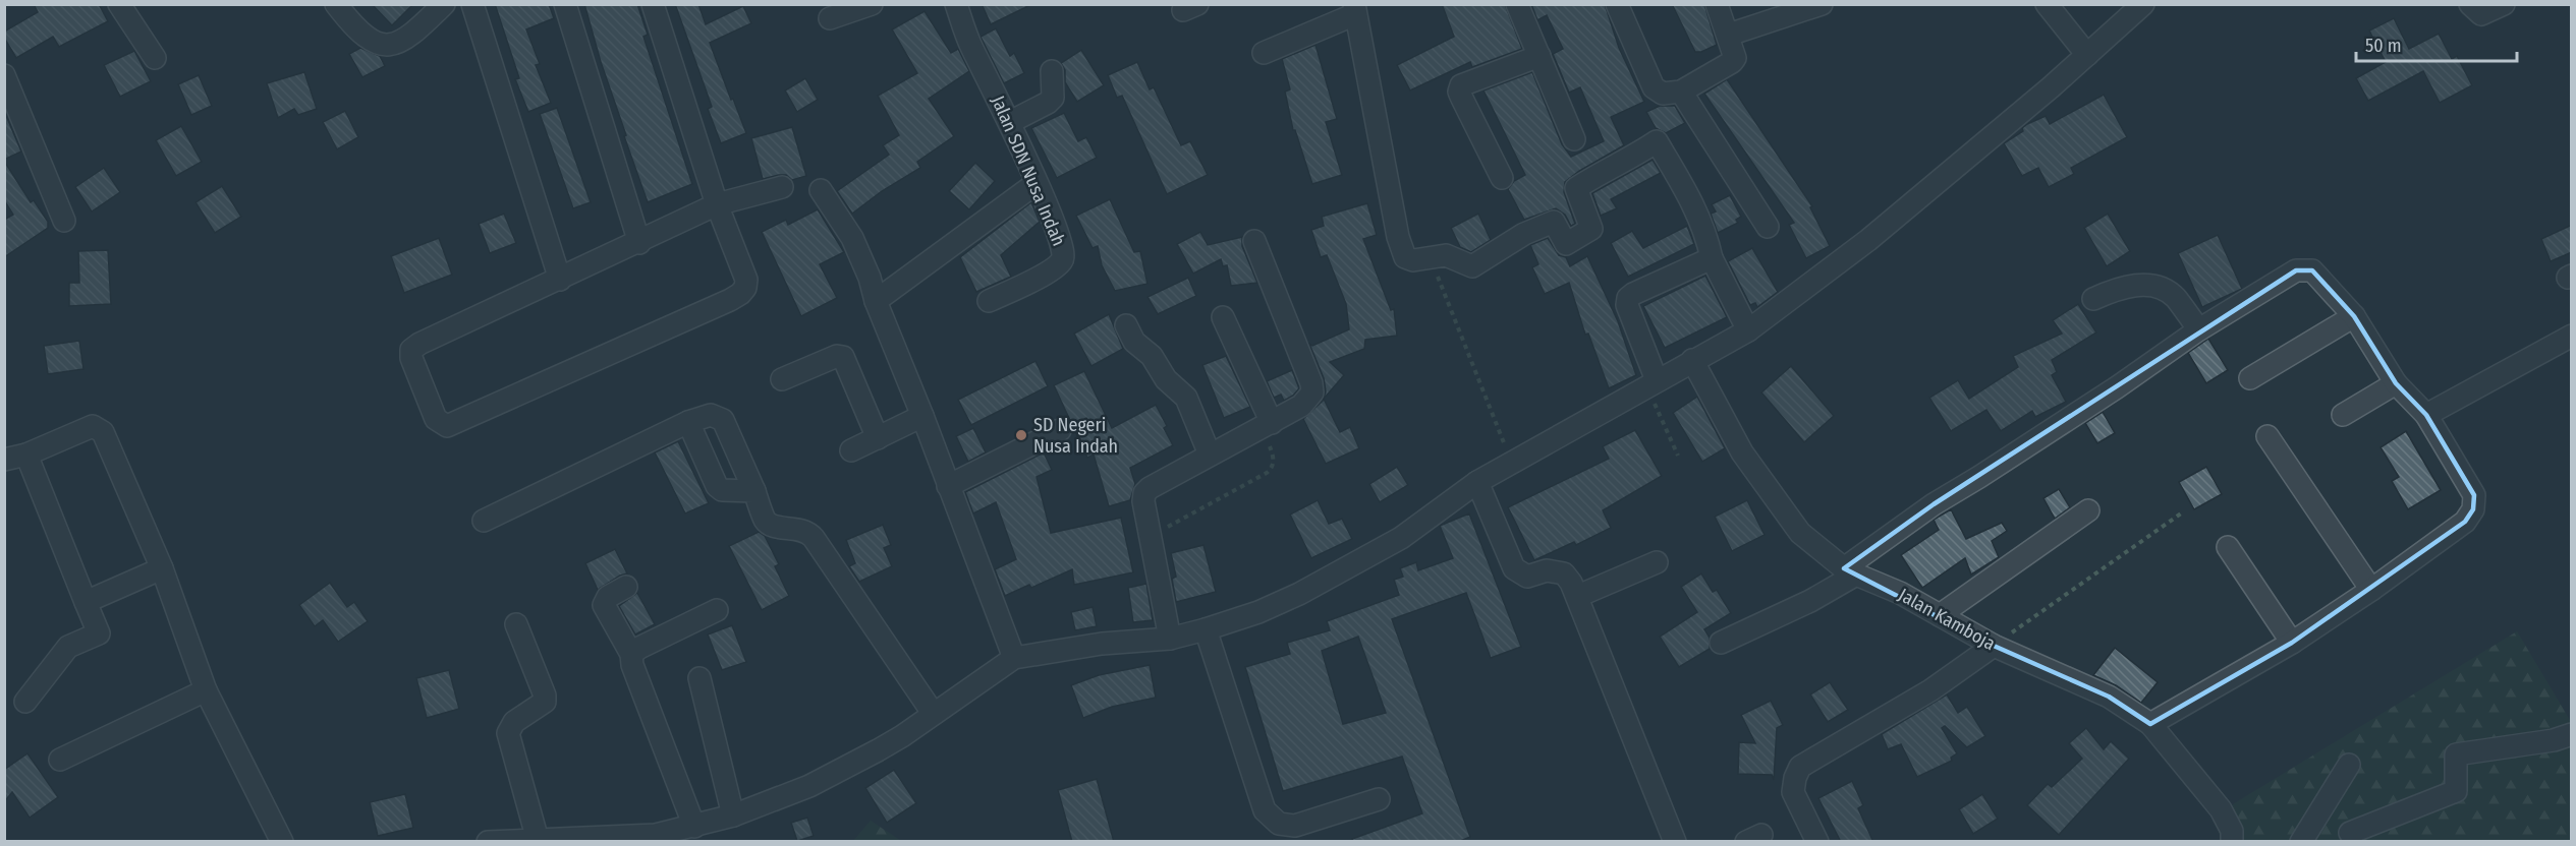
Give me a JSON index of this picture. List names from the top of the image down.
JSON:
{
  "streets": {
    "street": ["Jalan SDN Nusa Indah", "Jalan Kamboja"]
  },
  "places": ["SD Negeri Nusa Indah"],
  "scale_bar": "50 m"
}
